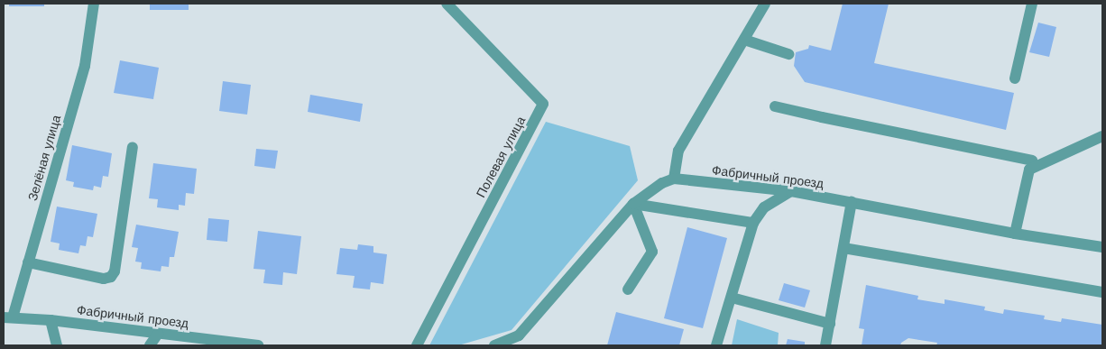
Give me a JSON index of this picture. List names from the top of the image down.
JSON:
{
  "streets": {
    "street": ["Полевая улица", "Зелёная улица", "Фабричный проезд"]
  },
  "crossings": [
    ["Зелёная улица", "Фабричный проезд"]
  ]
}
